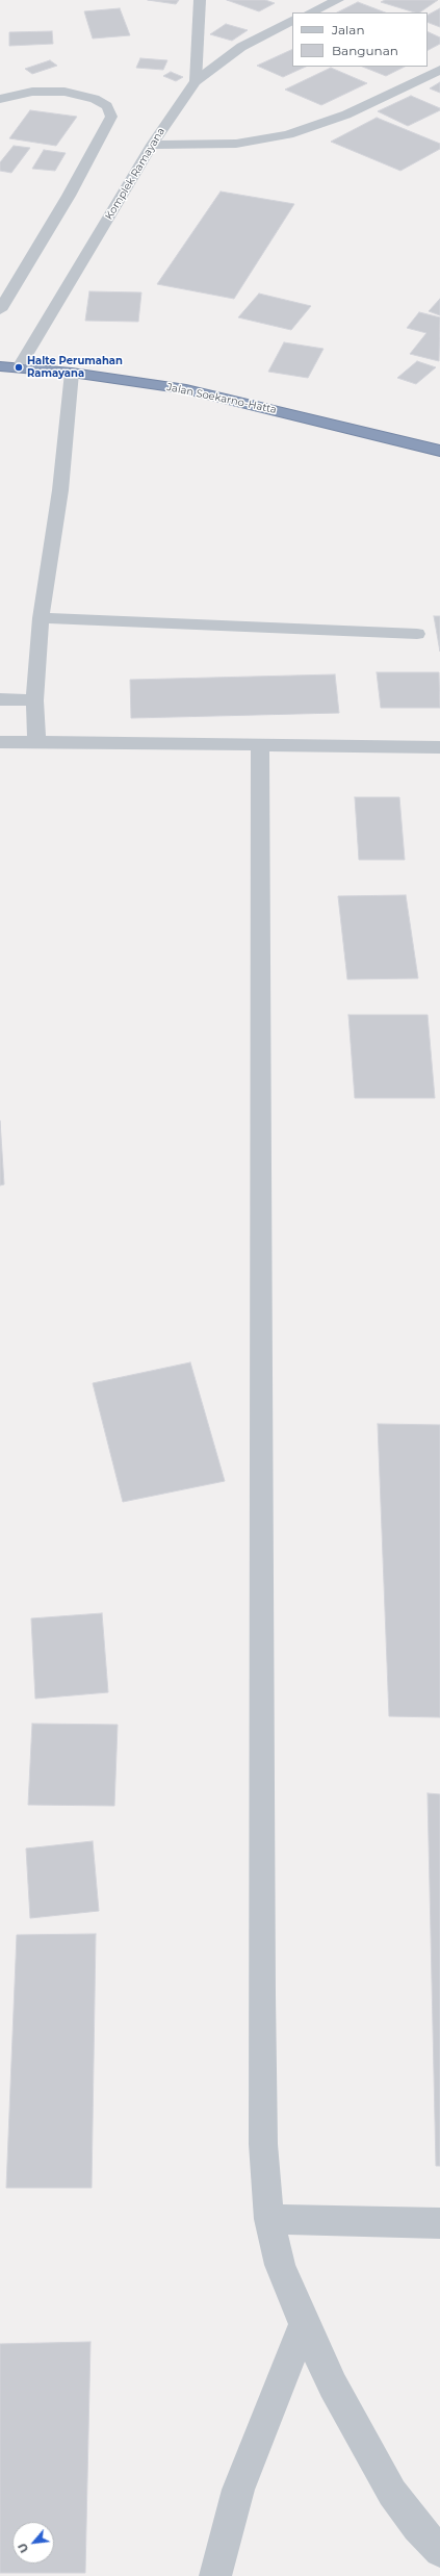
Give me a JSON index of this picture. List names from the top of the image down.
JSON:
{
  "streets": {
    "highway": ["Jalan Soekarno-Hatta"],
    "street": ["Komplek Ramayana"]
  },
  "crossings": [
    ["Komplek Ramayana", "Jalan Soekarno-Hatta"]
  ],
  "places": ["Halte Perumahan Ramayana"],
  "legend": ["Jalan", "Bangunan"],
  "north": "bottom left"
}
